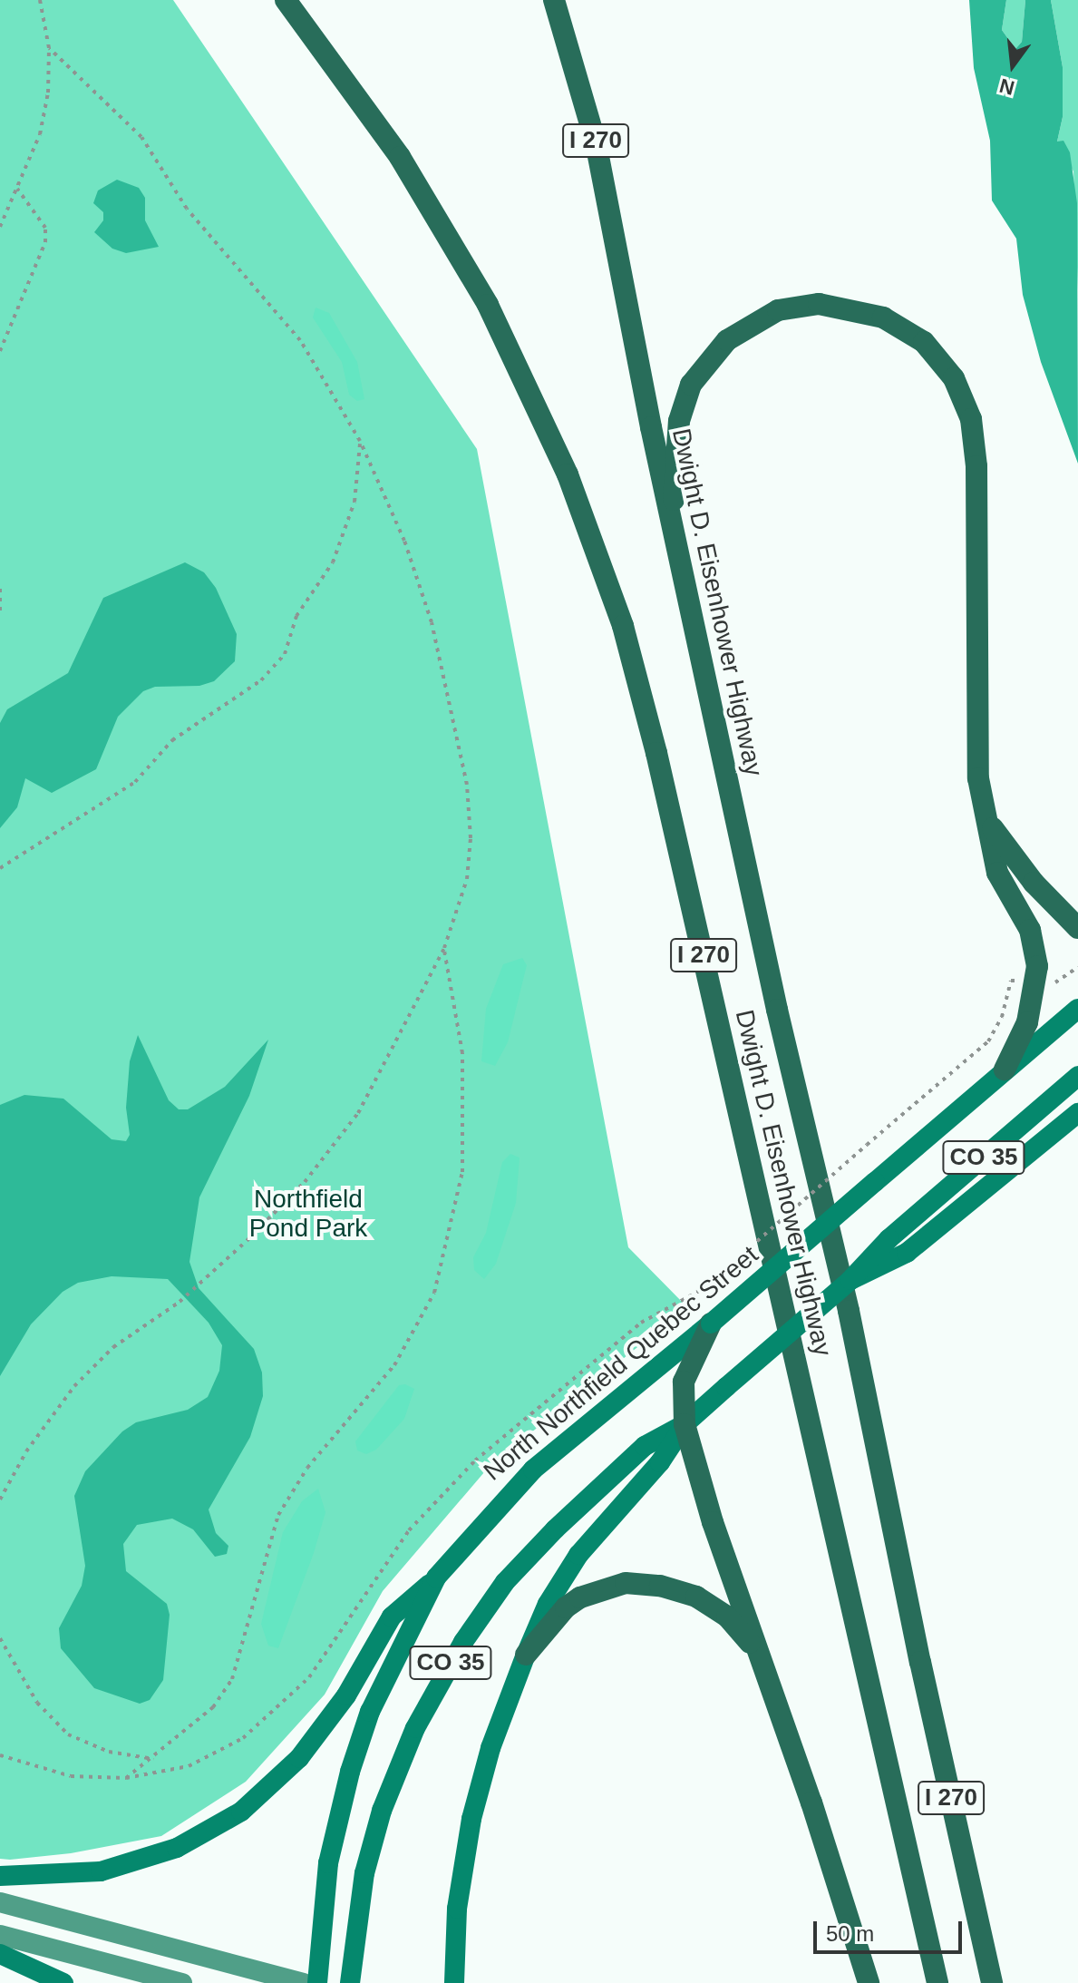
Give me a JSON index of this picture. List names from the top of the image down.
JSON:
{
  "streets": {
    "highway": ["I 270", "Dwight D. Eisenhower Highway"],
    "main road": ["CO 35", "North Northfield Quebec Street"]
  },
  "parks": ["Northfield Pond Park"],
  "scale_bar": "50 m",
  "north": "bottom"
}
